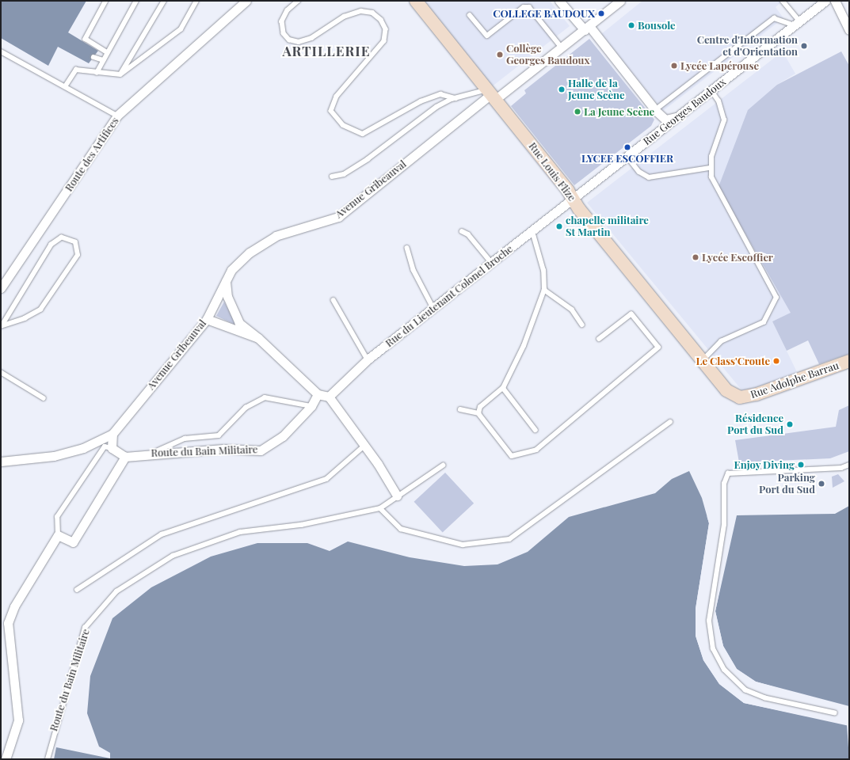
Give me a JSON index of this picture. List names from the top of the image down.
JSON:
{
  "streets": {
    "street": [
      "Rue Georges Baudoux",
      "Route des Artifices",
      "Rue Louis Flize",
      "Avenue Gribeauval",
      "Rue du Lieutenant Colonel Broche",
      "Rue Adolphe Barrau",
      "Route du Bain Militaire"
    ]
  },
  "crossings": [
    ["Rue Georges Baudoux", "Rue Louis Flize"],
    ["Rue Georges Baudoux", "Rue du Lieutenant Colonel Broche"],
    ["Rue Louis Flize", "Avenue Gribeauval"],
    ["Rue Louis Flize", "Rue du Lieutenant Colonel Broche"],
    ["Rue Louis Flize", "Rue Adolphe Barrau"]
  ],
  "districts": ["ARTILLERIE"],
  "places": [
    "COLLEGE BAUDOUX",
    "Bousole",
    "Centre d'Information et d'Orientation",
    "Collège Georges Baudoux",
    "Lycée Lapérouse",
    "Halle de la Jeune Scène",
    "La Jeune Scène",
    "LYCEE ESCOFFIER",
    "chapelle militaire St Martin",
    "Lycée Escoffier",
    "Le Class'Croute",
    "Résidence Port du Sud",
    "Enjoy Diving",
    "Parking Port du Sud"
  ]
}
